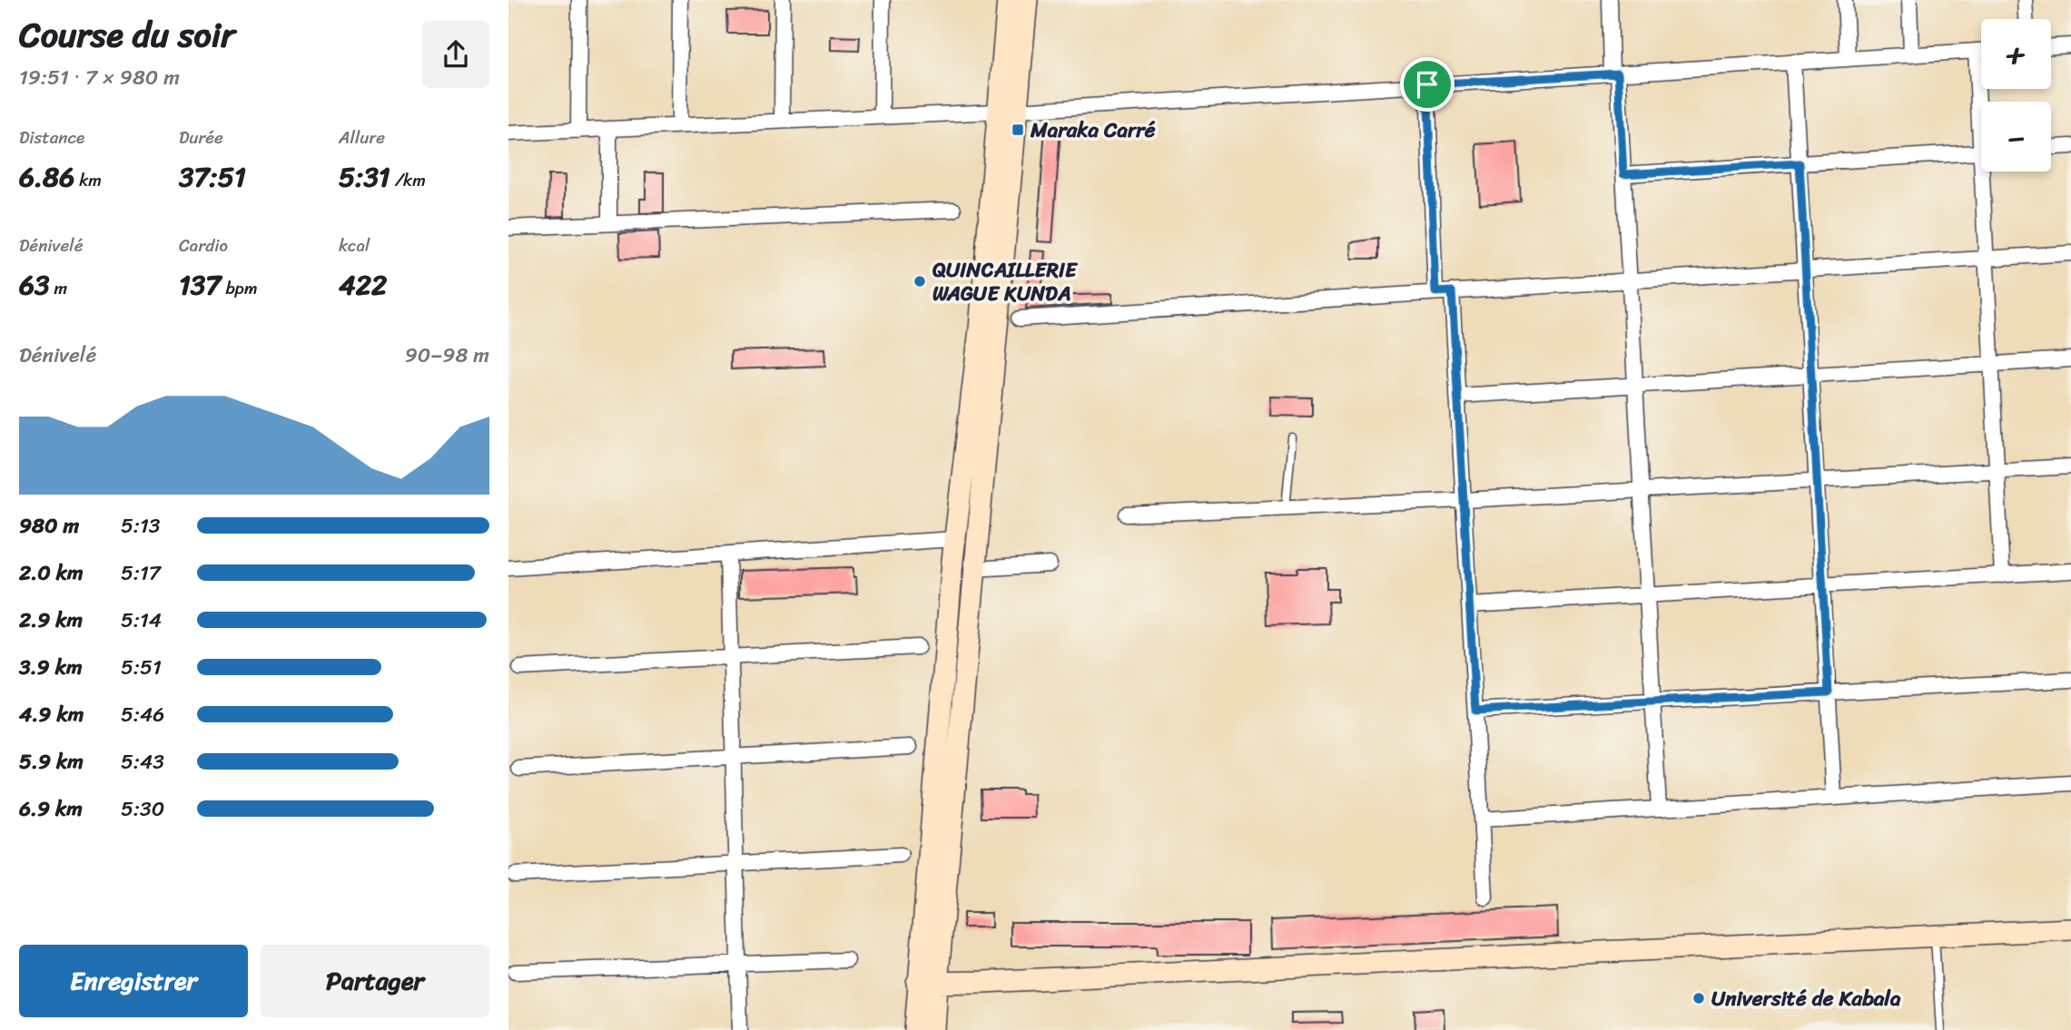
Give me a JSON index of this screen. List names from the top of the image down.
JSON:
{
  "places": {
    "transit": ["Maraka Carré"],
    "other": ["QUINCAILLERIE WAGUE KUNDA", "Université de Kabala"]
  },
  "page": {
    "heading": ["Course du soir", "19:51 · 7 × 980 m"],
    "map_buttons": ["+", "−"],
    "stats": [
      ["Distance", "6.86 km"],
      ["Durée", "37:51"],
      ["Allure", "5:31 /km"],
      ["Dénivelé", "63 m"],
      ["Cardio", "137 bpm"],
      ["kcal", "422"]
    ],
    "chart": ["Dénivelé", "90–98 m"],
    "list": [
      {
        "name": "980 m",
        "note": "5:13"
      },
      {
        "name": "2.0 km",
        "note": "5:17"
      },
      {
        "name": "2.9 km",
        "note": "5:14"
      },
      {
        "name": "3.9 km",
        "note": "5:51"
      },
      {
        "name": "4.9 km",
        "note": "5:46"
      },
      {
        "name": "5.9 km",
        "note": "5:43"
      },
      {
        "name": "6.9 km",
        "note": "5:30"
      }
    ],
    "buttons": ["Enregistrer", "Partager"]
  }
}
